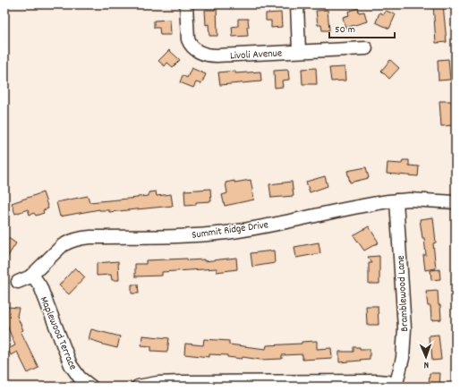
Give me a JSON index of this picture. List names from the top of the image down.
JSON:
{
  "streets": {
    "street": [
      "Livoli Avenue",
      "Summit Ridge Drive",
      "Bramblewood Lane",
      "Maplewood Terrace"
    ]
  },
  "crossings": [
    ["Summit Ridge Drive", "Bramblewood Lane"],
    ["Summit Ridge Drive", "Maplewood Terrace"]
  ],
  "scale_bar": "50 m",
  "north": "bottom"
}
